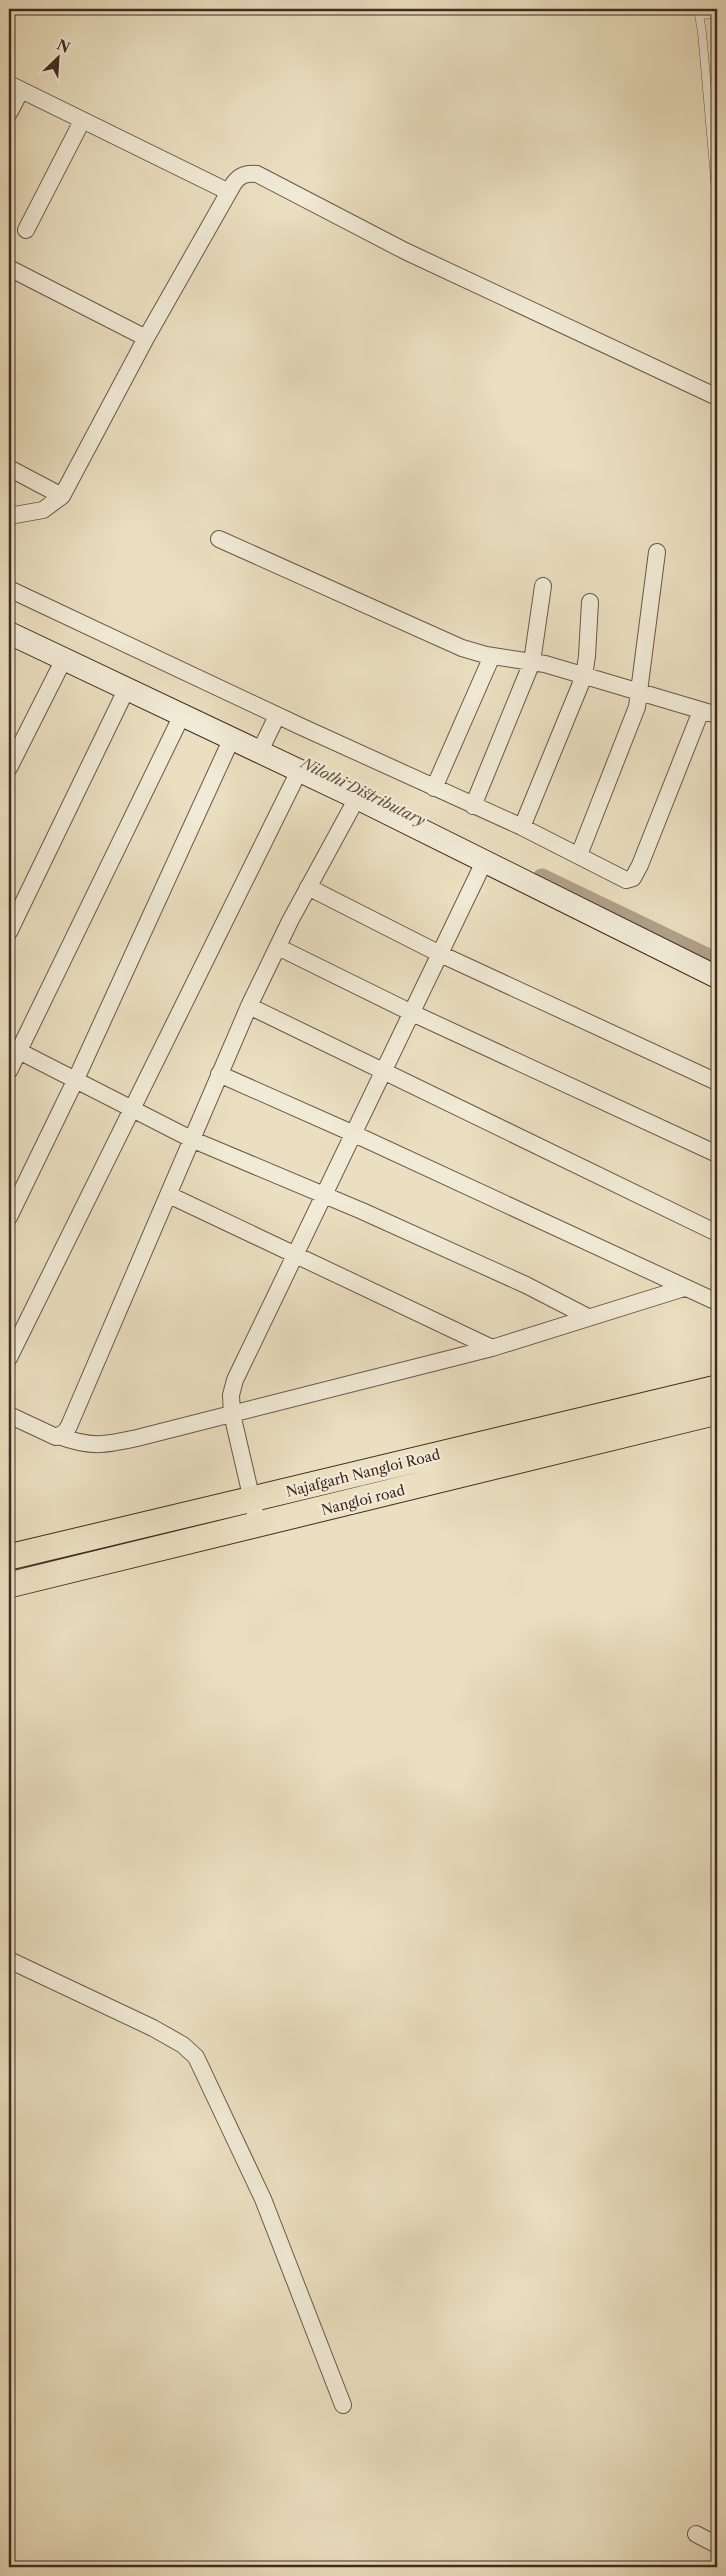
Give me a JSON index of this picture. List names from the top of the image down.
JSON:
{
  "streets": {
    "main road": ["Najafgarh Nangloi Road", "Nangloi road"]
  },
  "water": ["Nilothi Distributary"],
  "north": "top right"
}
